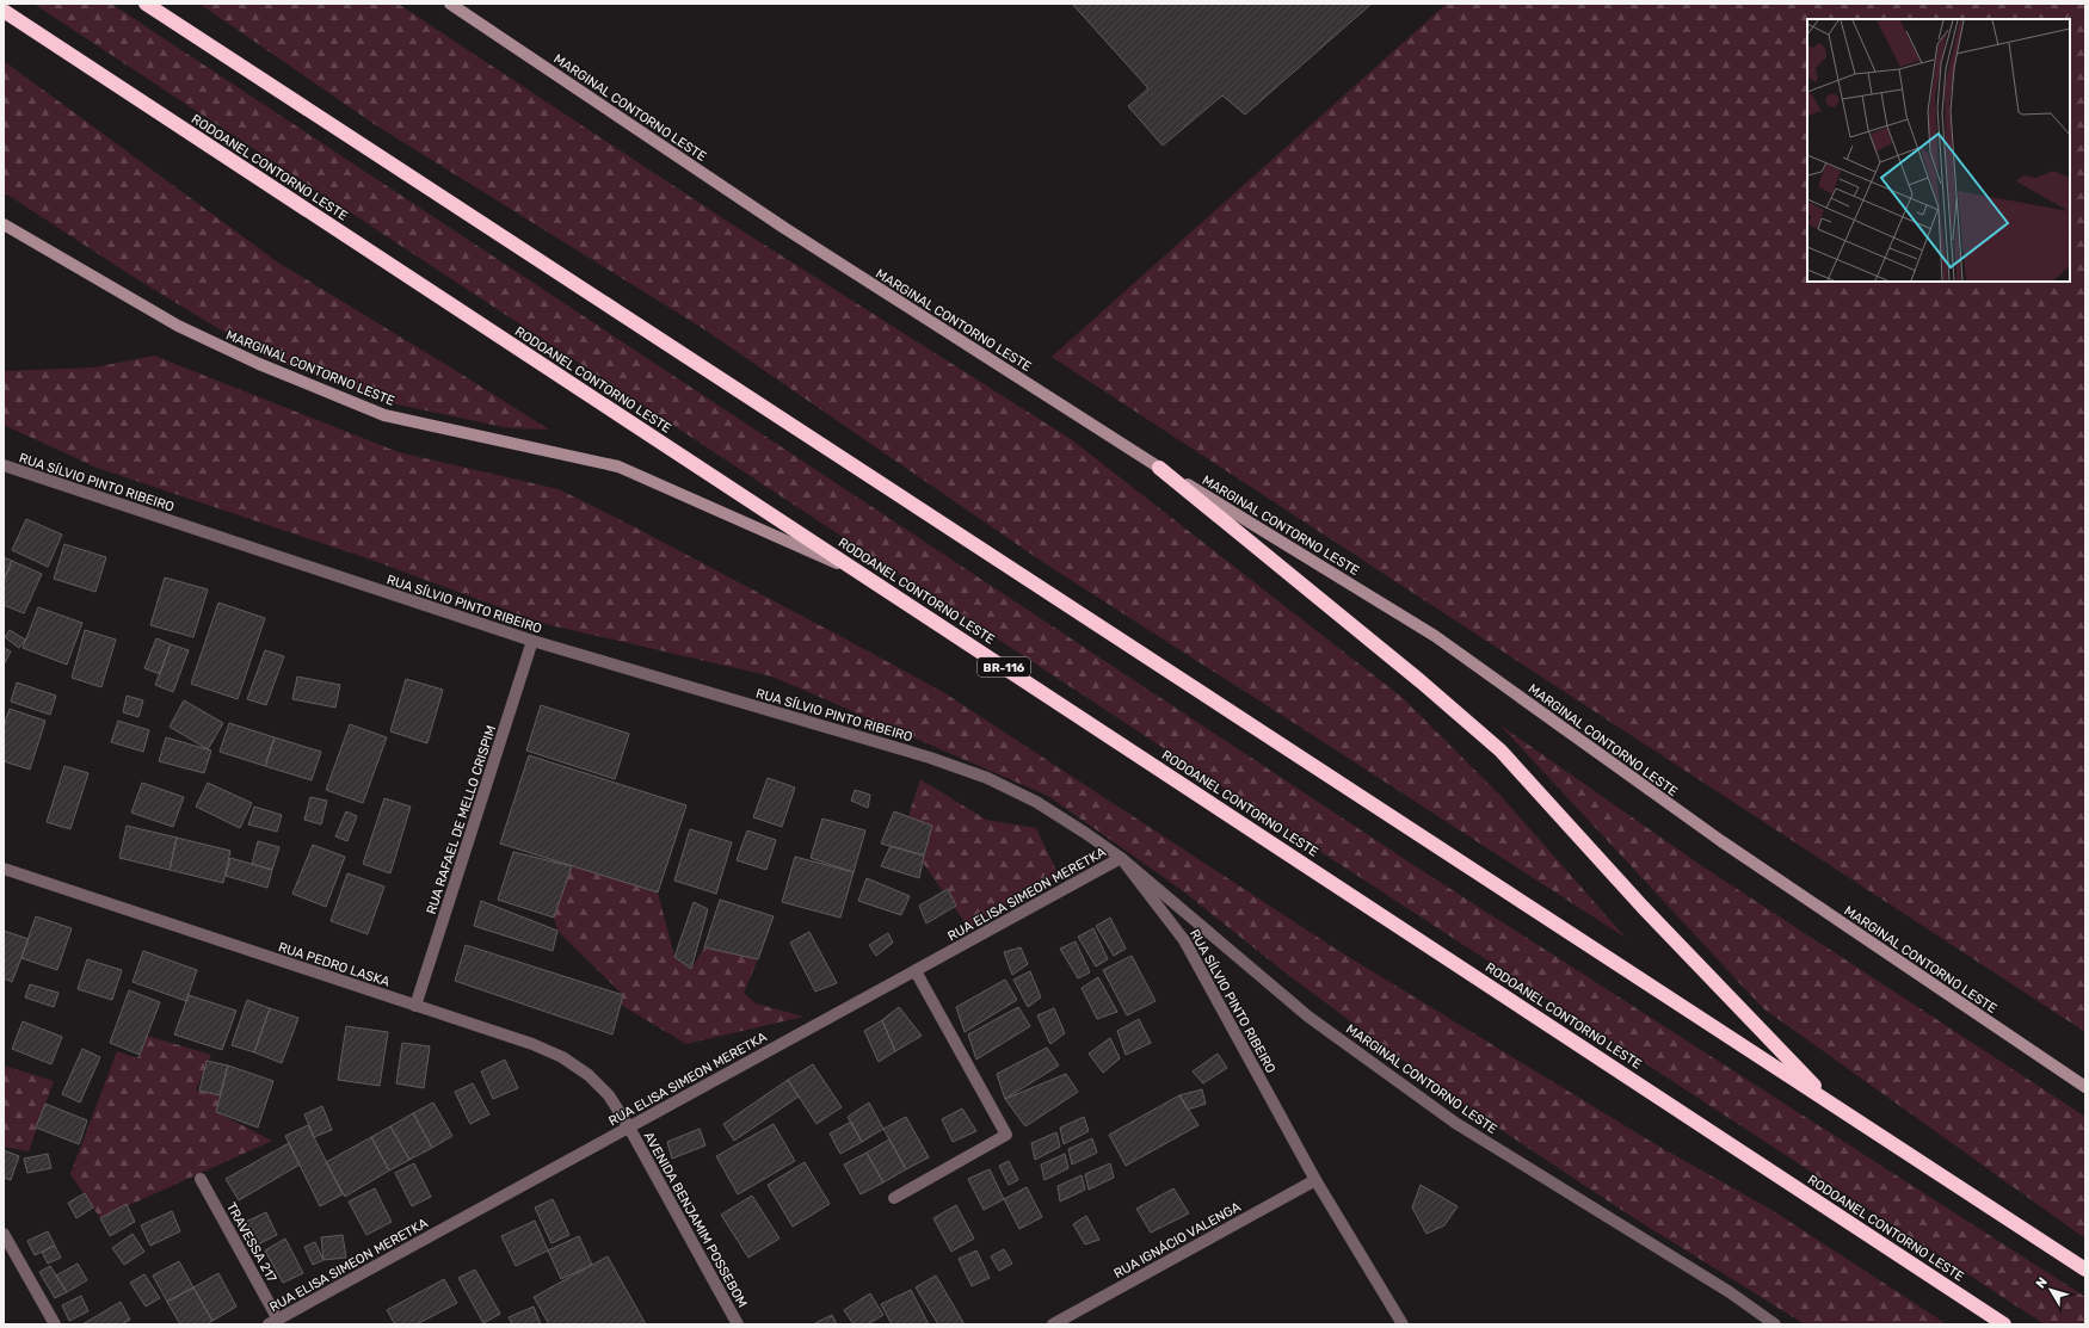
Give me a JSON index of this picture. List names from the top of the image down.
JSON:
{
  "streets": {
    "highway": ["RODOANEL CONTORNO LESTE", "BR-116"],
    "main road": ["MARGINAL CONTORNO LESTE"],
    "street": [
      "RUA SÍLVIO PINTO RIBEIRO",
      "RUA RAFAEL DE MELLO CRISPIM",
      "RUA ELISA SIMEON MERETKA",
      "RUA PEDRO LASKA",
      "AVENIDA BENJAMIM POSSEBOM",
      "RUA IGNÁCIO VALENGA",
      "TRAVESSA 217"
    ]
  },
  "crossings": [
    ["MARGINAL CONTORNO LESTE", "RODOANEL CONTORNO LESTE"],
    ["MARGINAL CONTORNO LESTE", "RUA SÍLVIO PINTO RIBEIRO"],
    ["MARGINAL CONTORNO LESTE", "RUA ELISA SIMEON MERETKA"],
    ["RUA SÍLVIO PINTO RIBEIRO", "RUA RAFAEL DE MELLO CRISPIM"],
    ["RUA SÍLVIO PINTO RIBEIRO", "RUA ELISA SIMEON MERETKA"],
    ["RUA SÍLVIO PINTO RIBEIRO", "RUA IGNÁCIO VALENGA"],
    ["RUA RAFAEL DE MELLO CRISPIM", "RUA PEDRO LASKA"],
    ["RUA ELISA SIMEON MERETKA", "RUA PEDRO LASKA"],
    ["RUA ELISA SIMEON MERETKA", "AVENIDA BENJAMIM POSSEBOM"],
    ["RUA ELISA SIMEON MERETKA", "TRAVESSA 217"],
    ["RUA PEDRO LASKA", "AVENIDA BENJAMIM POSSEBOM"]
  ],
  "north": "top left"
}
